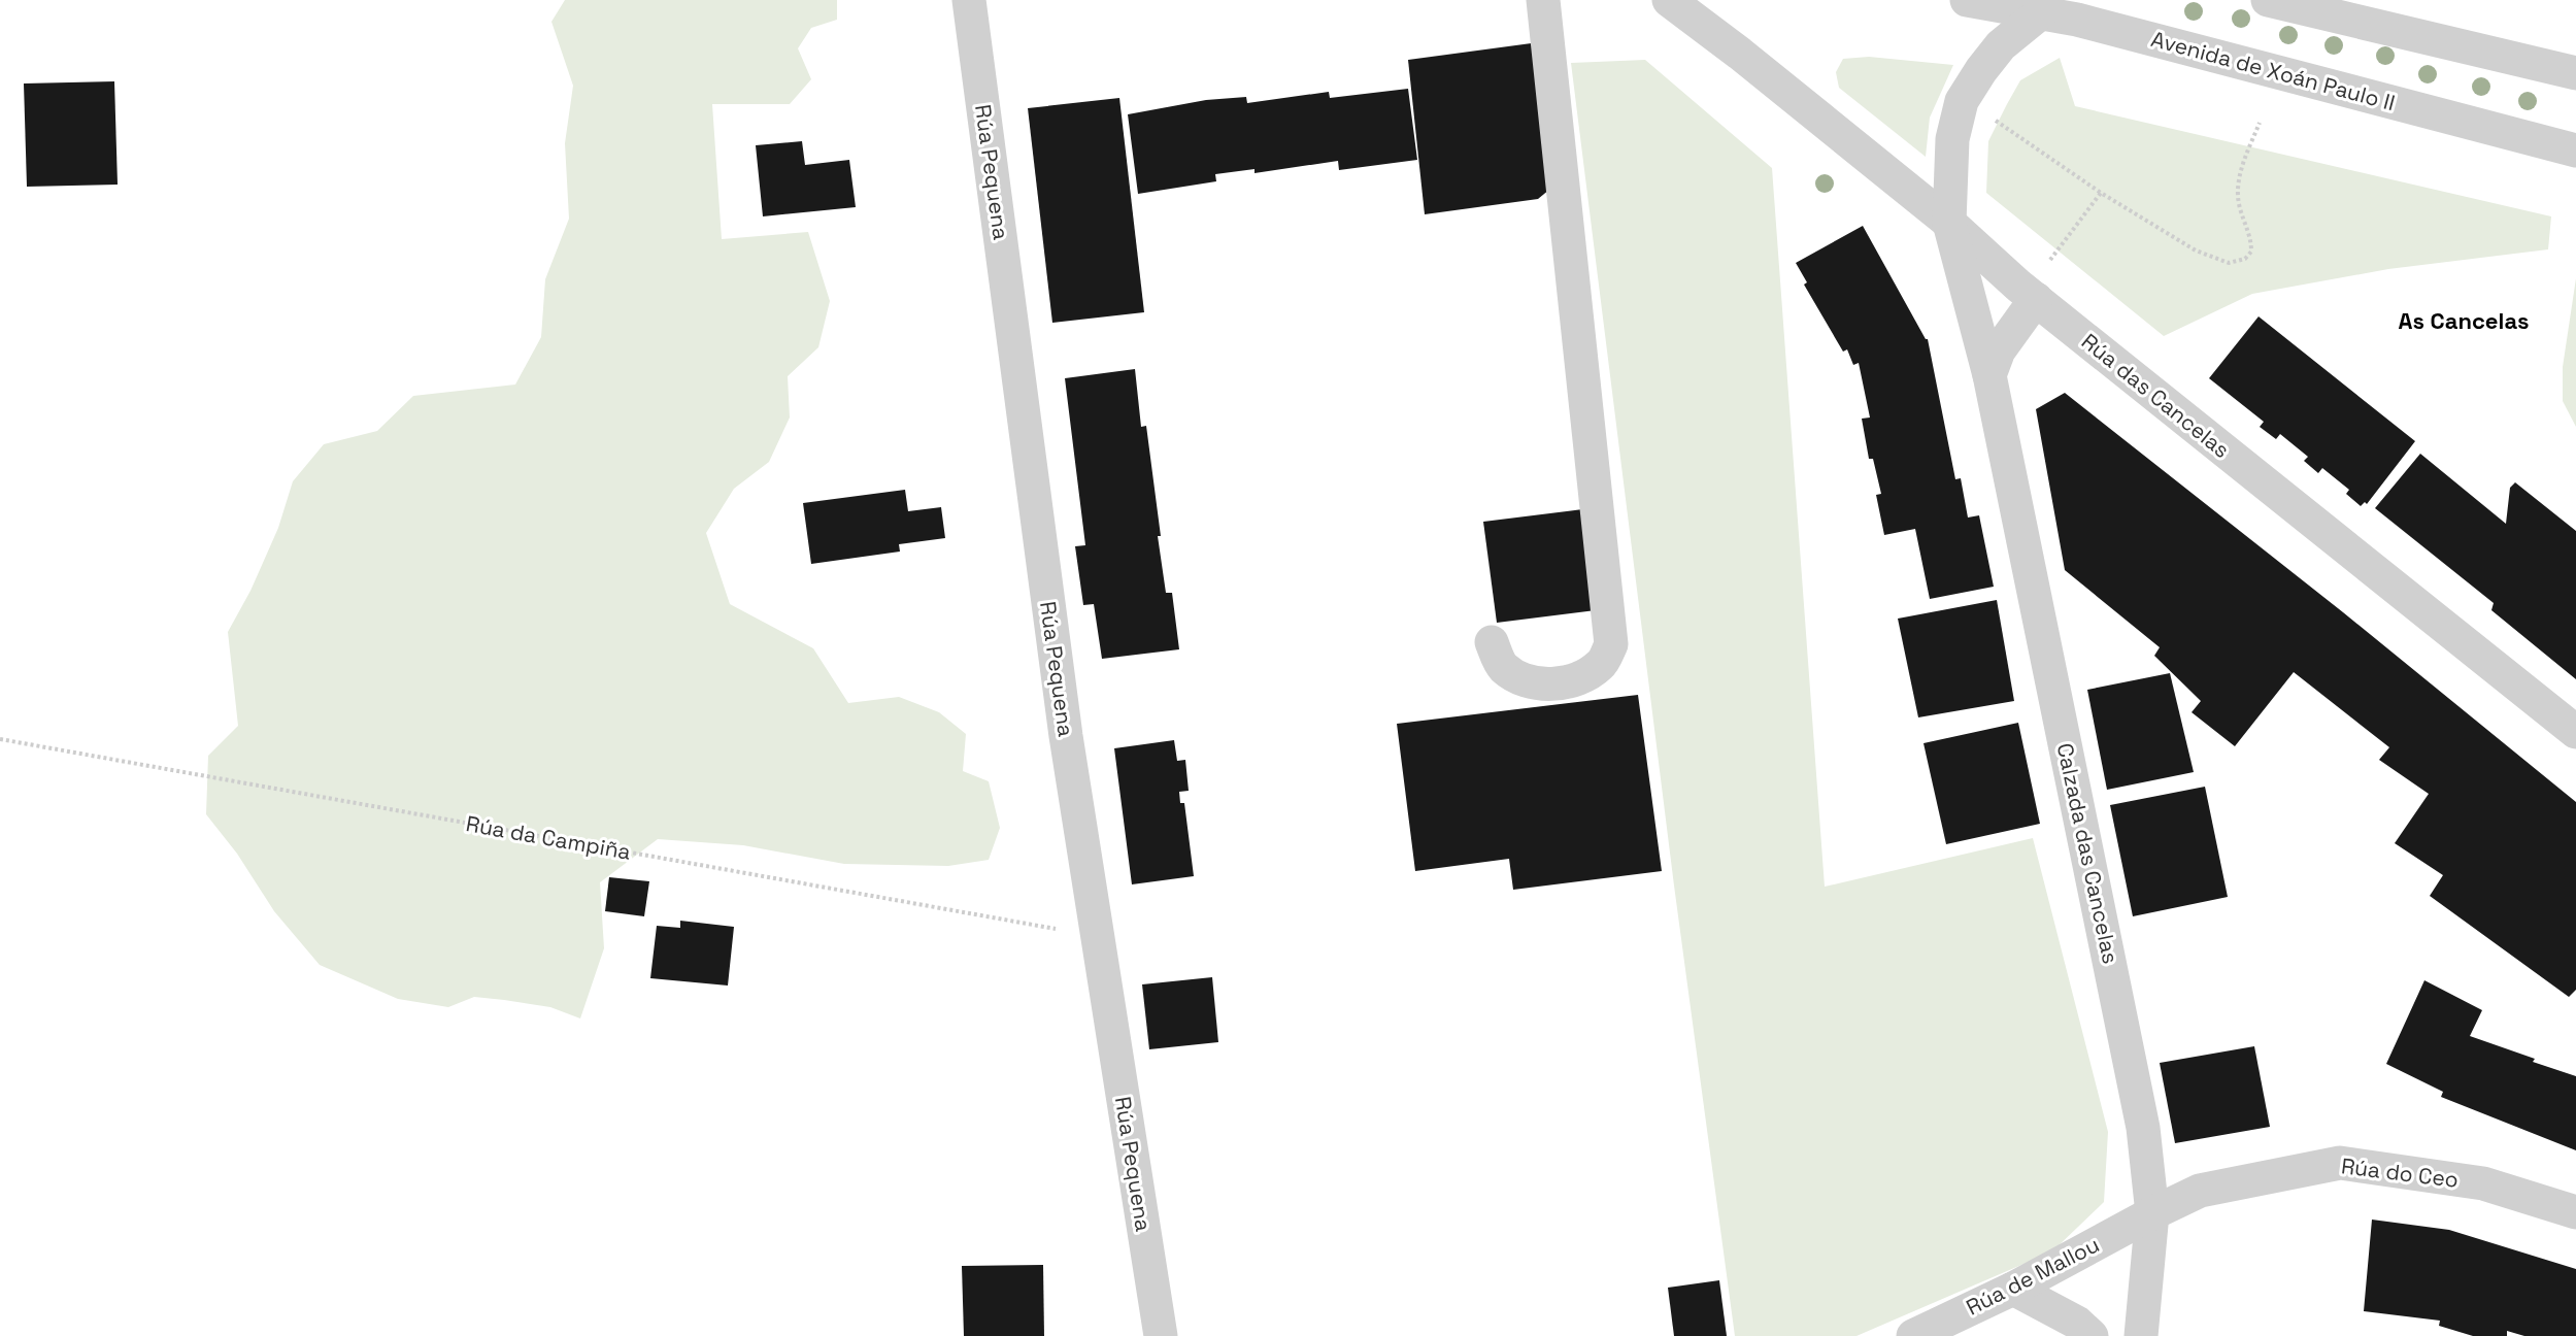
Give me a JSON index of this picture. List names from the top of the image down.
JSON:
{
  "streets": {
    "street": [
      "Avenida de Xoán Paulo II",
      "Rúa Pequena",
      "Rúa das Cancelas",
      "Calzada das Cancelas",
      "Rúa do Ceo",
      "Rúa de Mallou"
    ],
    "path": ["Rúa da Campiña"]
  },
  "crossings": [
    ["Avenida de Xoán Paulo II", "Calzada das Cancelas"],
    ["Rúa Pequena", "Rúa da Campiña"],
    ["Rúa das Cancelas", "Calzada das Cancelas"],
    ["Calzada das Cancelas", "Rúa do Ceo"],
    ["Calzada das Cancelas", "Rúa de Mallou"],
    ["Rúa do Ceo", "Rúa de Mallou"]
  ],
  "districts": ["As Cancelas"]
}
